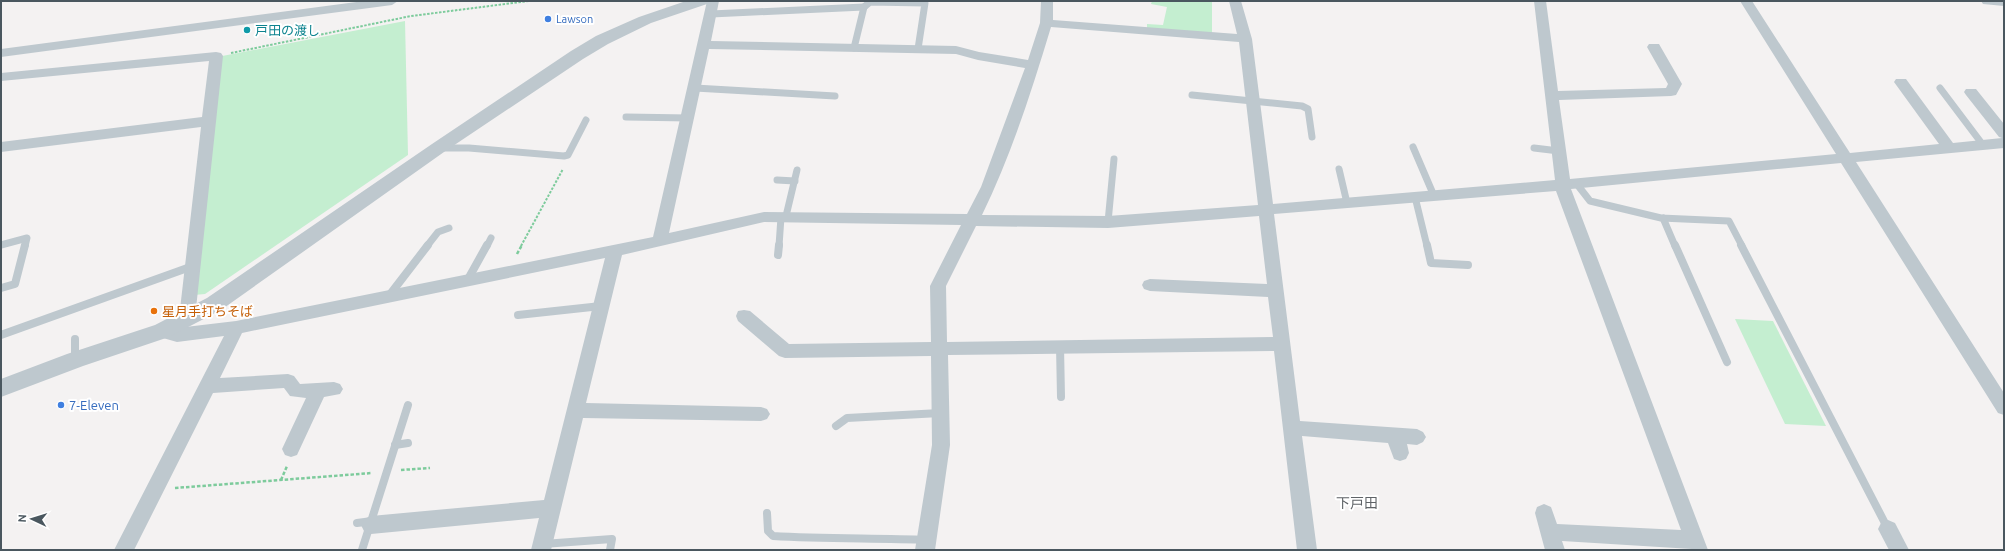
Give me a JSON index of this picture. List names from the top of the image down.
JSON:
{
  "districts": ["下戸田"],
  "places": [
    "Lawson",
    "戸田の渡し",
    "星月手打ちそば",
    "7-Eleven"
  ],
  "north": "left"
}
